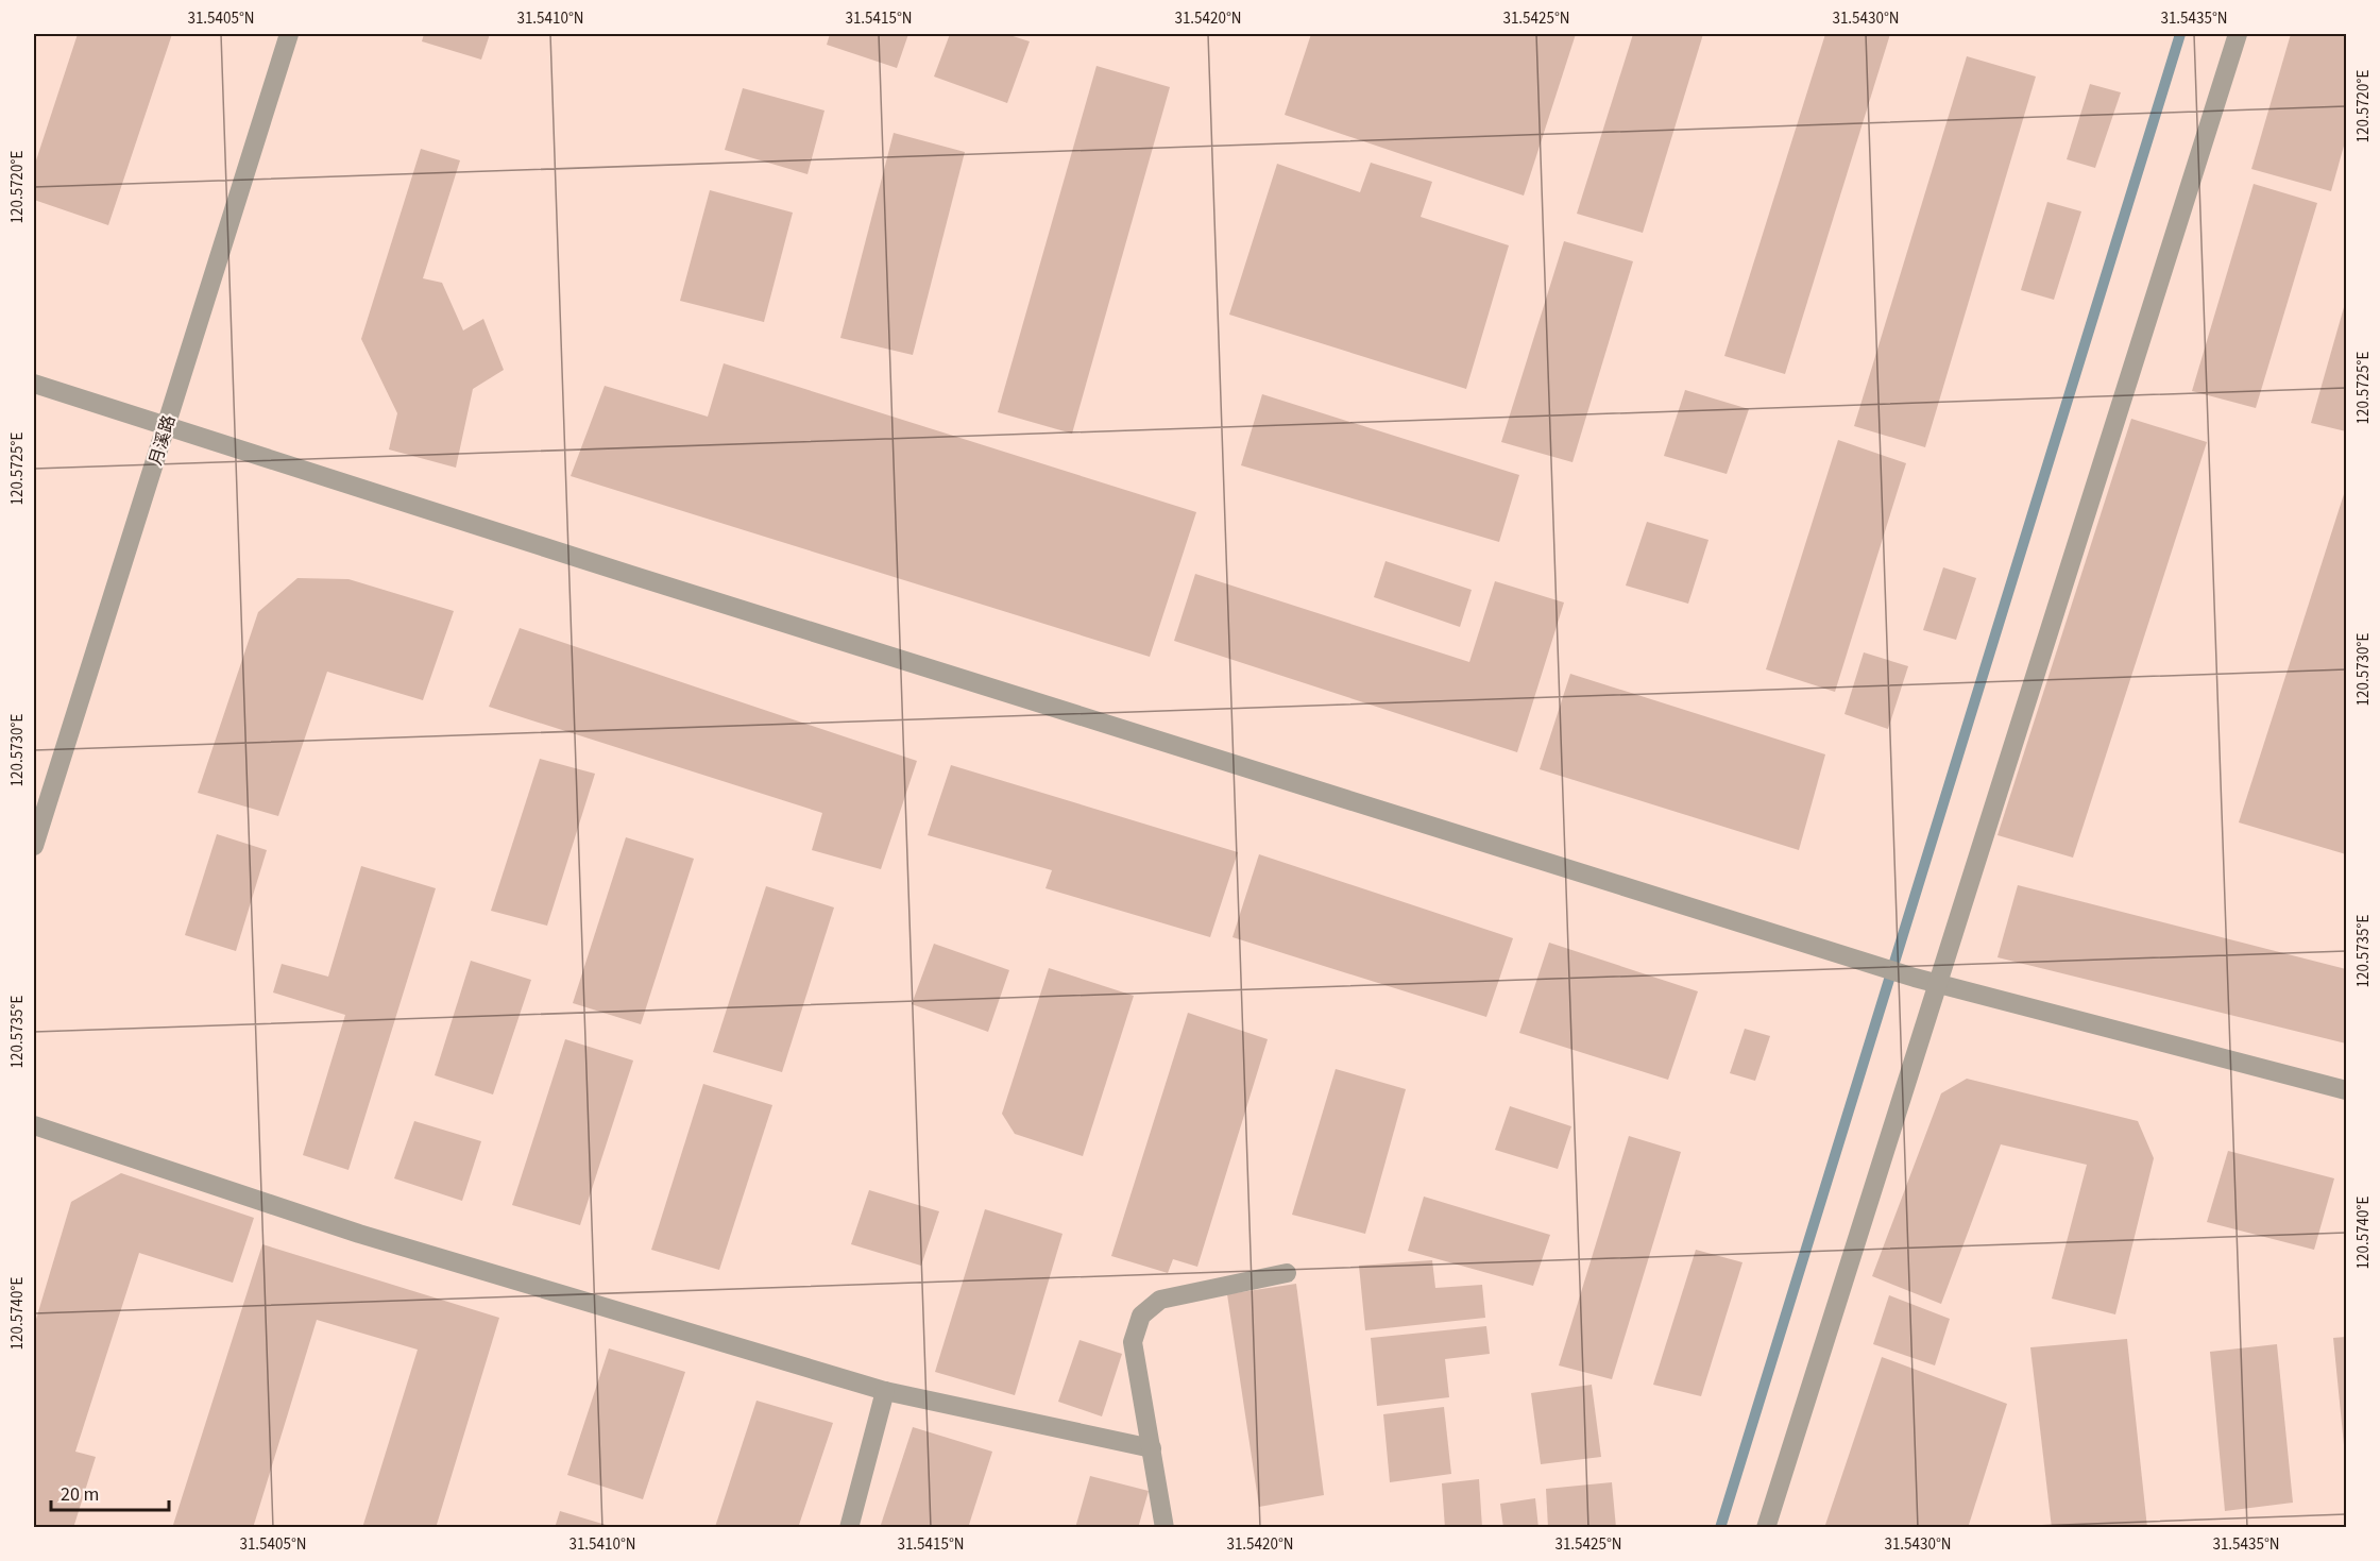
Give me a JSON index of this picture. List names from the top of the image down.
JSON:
{
  "streets": {
    "street": ["月溪路"]
  },
  "scale_bar": "20 m",
  "coordinates": [
    "31.5405°N",
    "31.5410°N",
    "31.5415°N",
    "31.5420°N",
    "31.5425°N",
    "31.5430°N",
    "31.5435°N",
    "120.5720°E",
    "120.5725°E",
    "120.5730°E",
    "120.5735°E",
    "120.5740°E"
  ]
}
